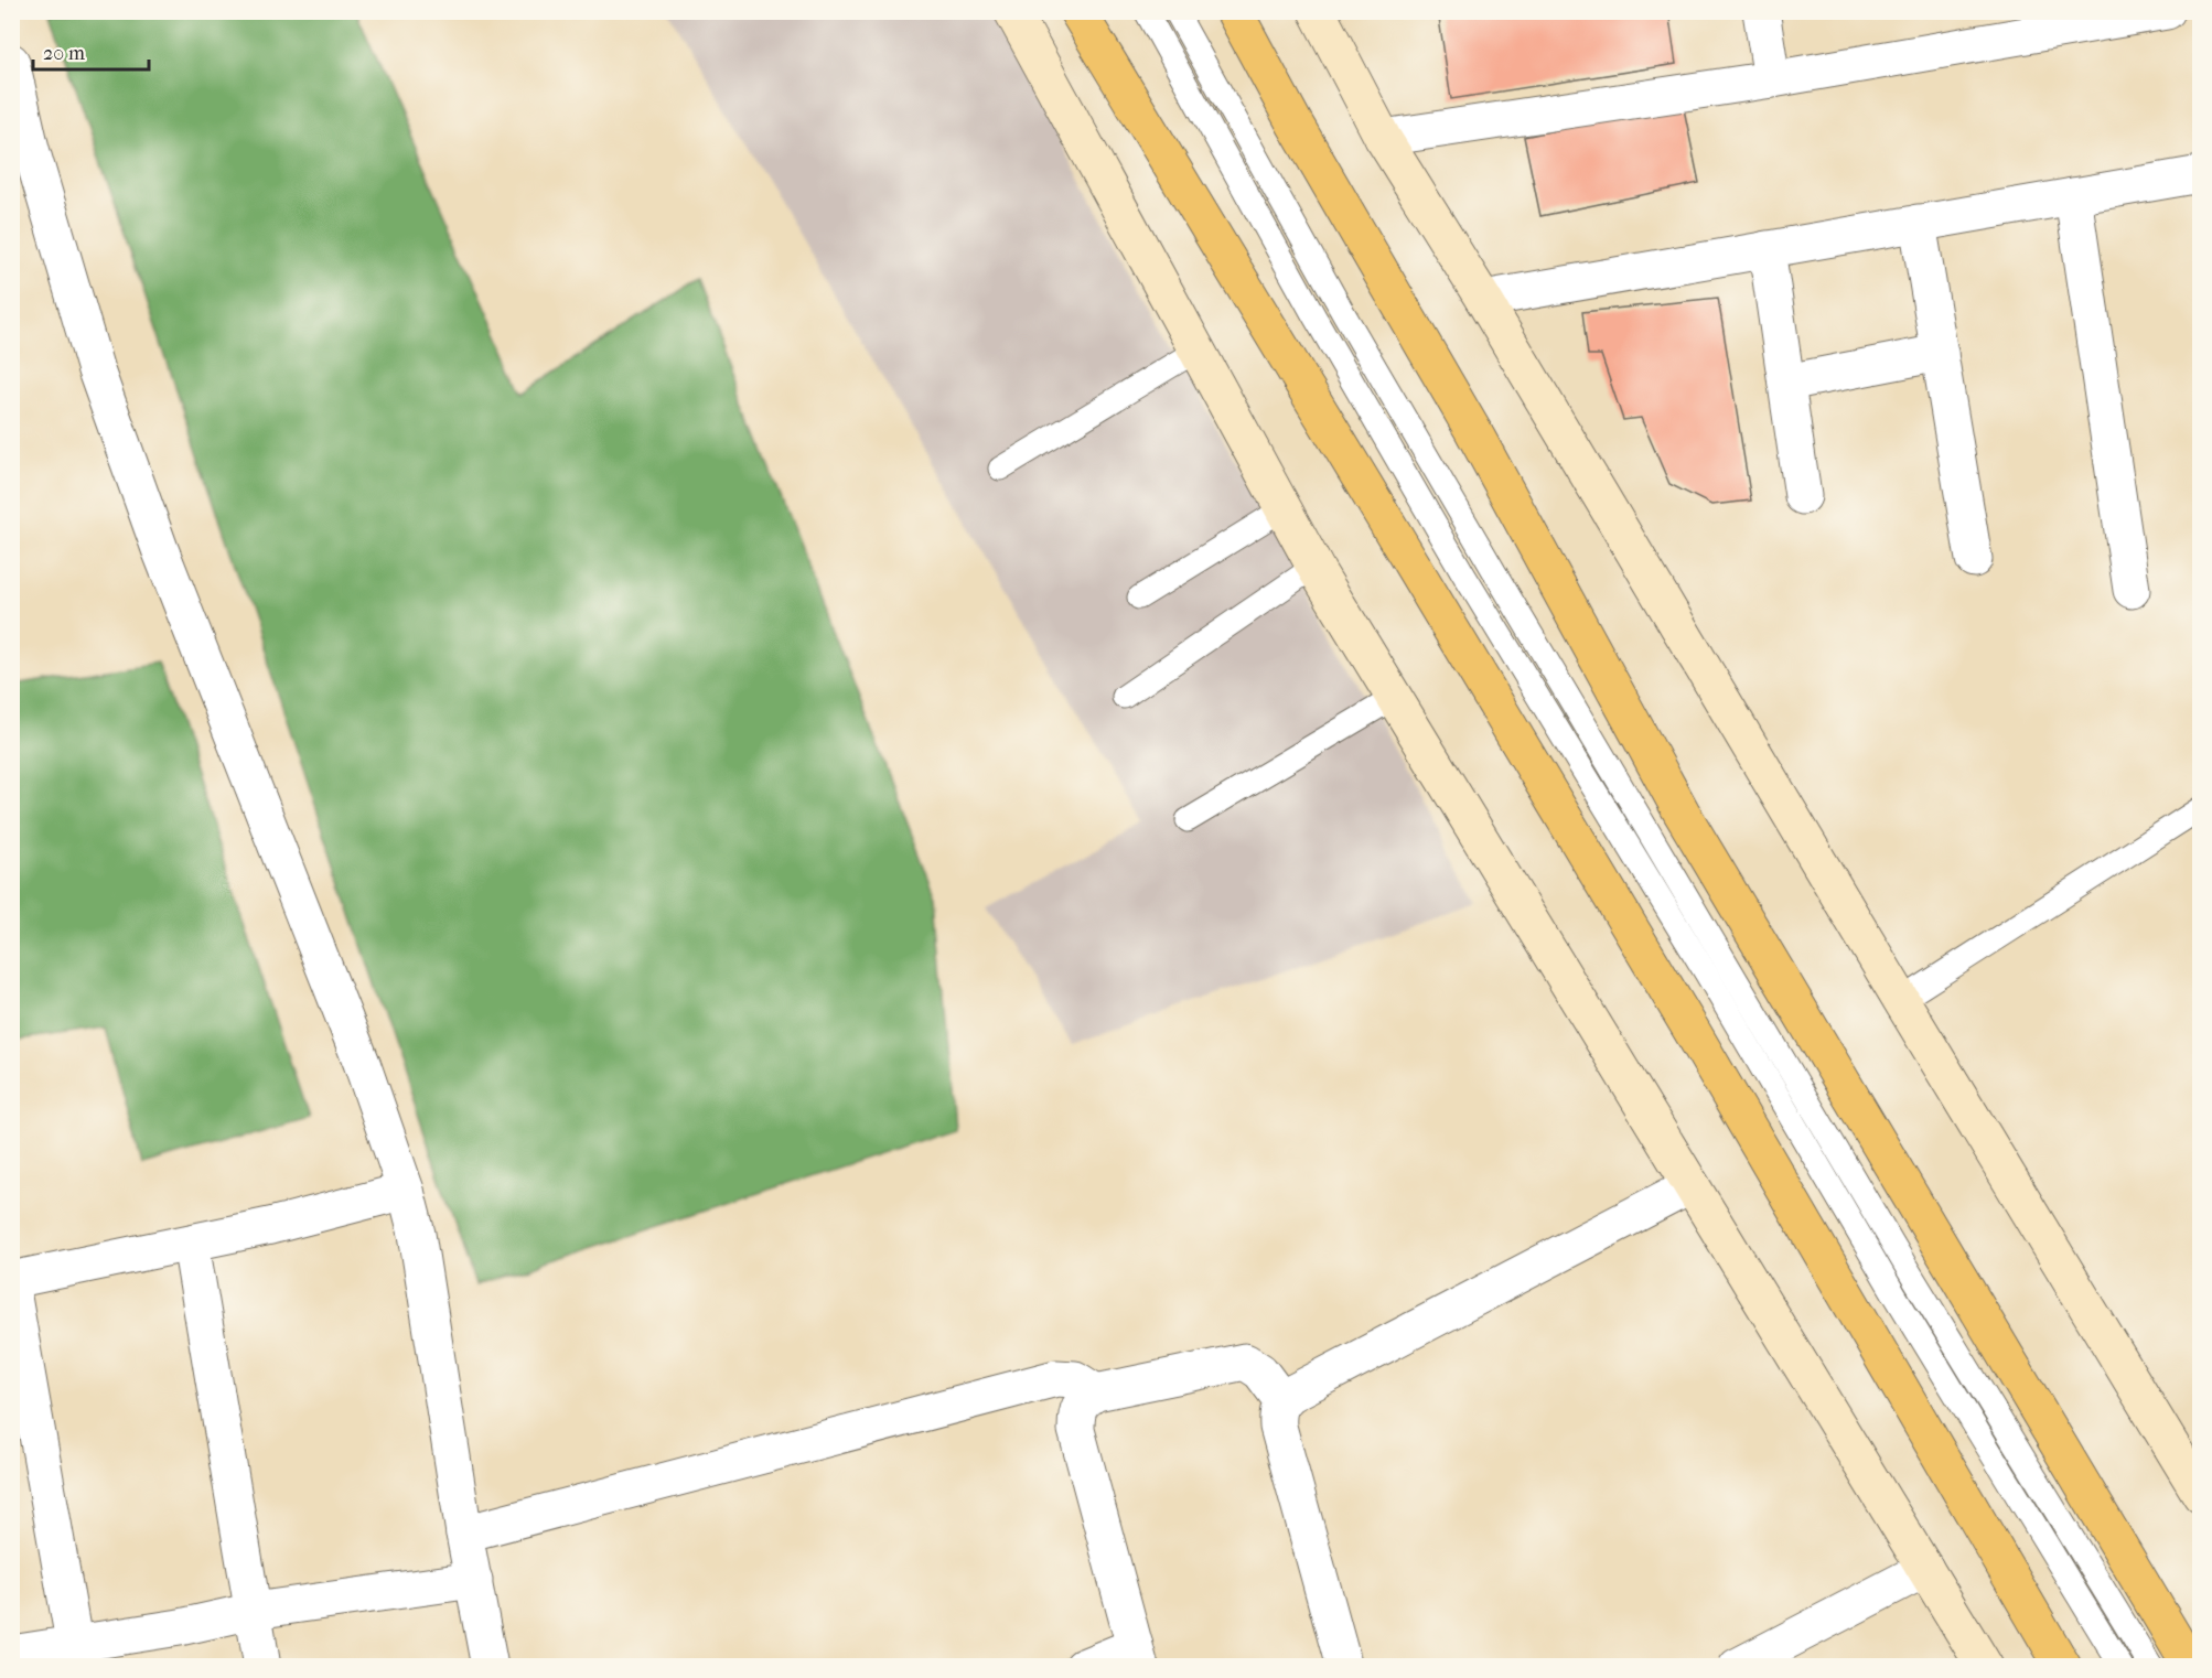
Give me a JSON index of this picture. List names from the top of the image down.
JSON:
{
  "scale_bar": "20 m"
}
